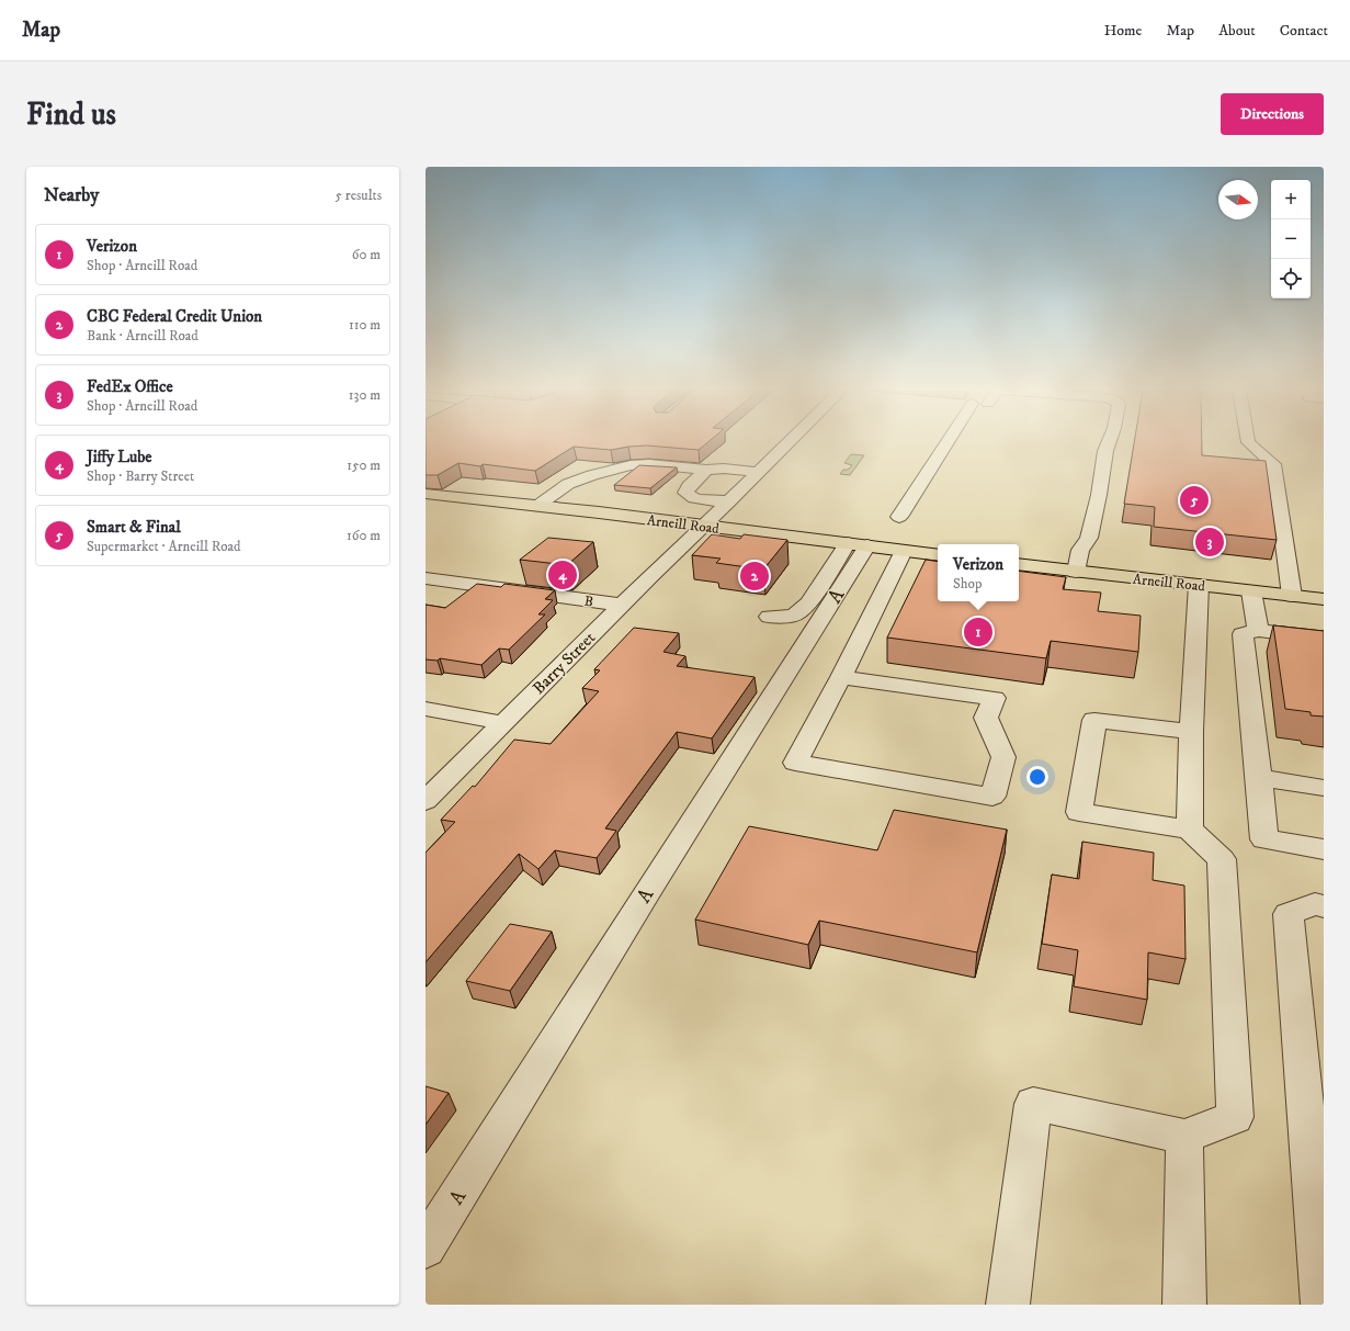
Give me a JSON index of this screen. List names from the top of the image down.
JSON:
{
  "streets": {
    "main road": ["Arneill Road"],
    "street": ["A", "B", "Barry Street"]
  },
  "crossings": [
    ["Arneill Road", "A"],
    ["Arneill Road", "Barry Street"],
    ["B", "Barry Street"]
  ],
  "north": "right",
  "page": {
    "header": "Map",
    "nav": [
      "Home",
      "Map",
      "About",
      "Contact"
    ],
    "buttons": "Directions",
    "title": "Find us",
    "heading": ["Nearby", "5 results"],
    "map_buttons": ["+", "−"],
    "list": [
      {
        "mark": "1",
        "name": "Verizon",
        "note": "Shop · Arneill Road",
        "value": "60 m"
      },
      {
        "mark": "2",
        "name": "CBC Federal Credit Union",
        "note": "Bank · Arneill Road",
        "value": "110 m"
      },
      {
        "mark": "3",
        "name": "FedEx Office",
        "note": "Shop · Arneill Road",
        "value": "130 m"
      },
      {
        "mark": "4",
        "name": "Jiffy Lube",
        "note": "Shop · Barry Street",
        "value": "150 m"
      },
      {
        "mark": "5",
        "name": "Smart & Final",
        "note": "Supermarket · Arneill Road",
        "value": "160 m"
      }
    ],
    "pins": [
      "5",
      "3",
      "4",
      "2",
      "1"
    ],
    "popup": ["Verizon", "Shop"]
  }
}
